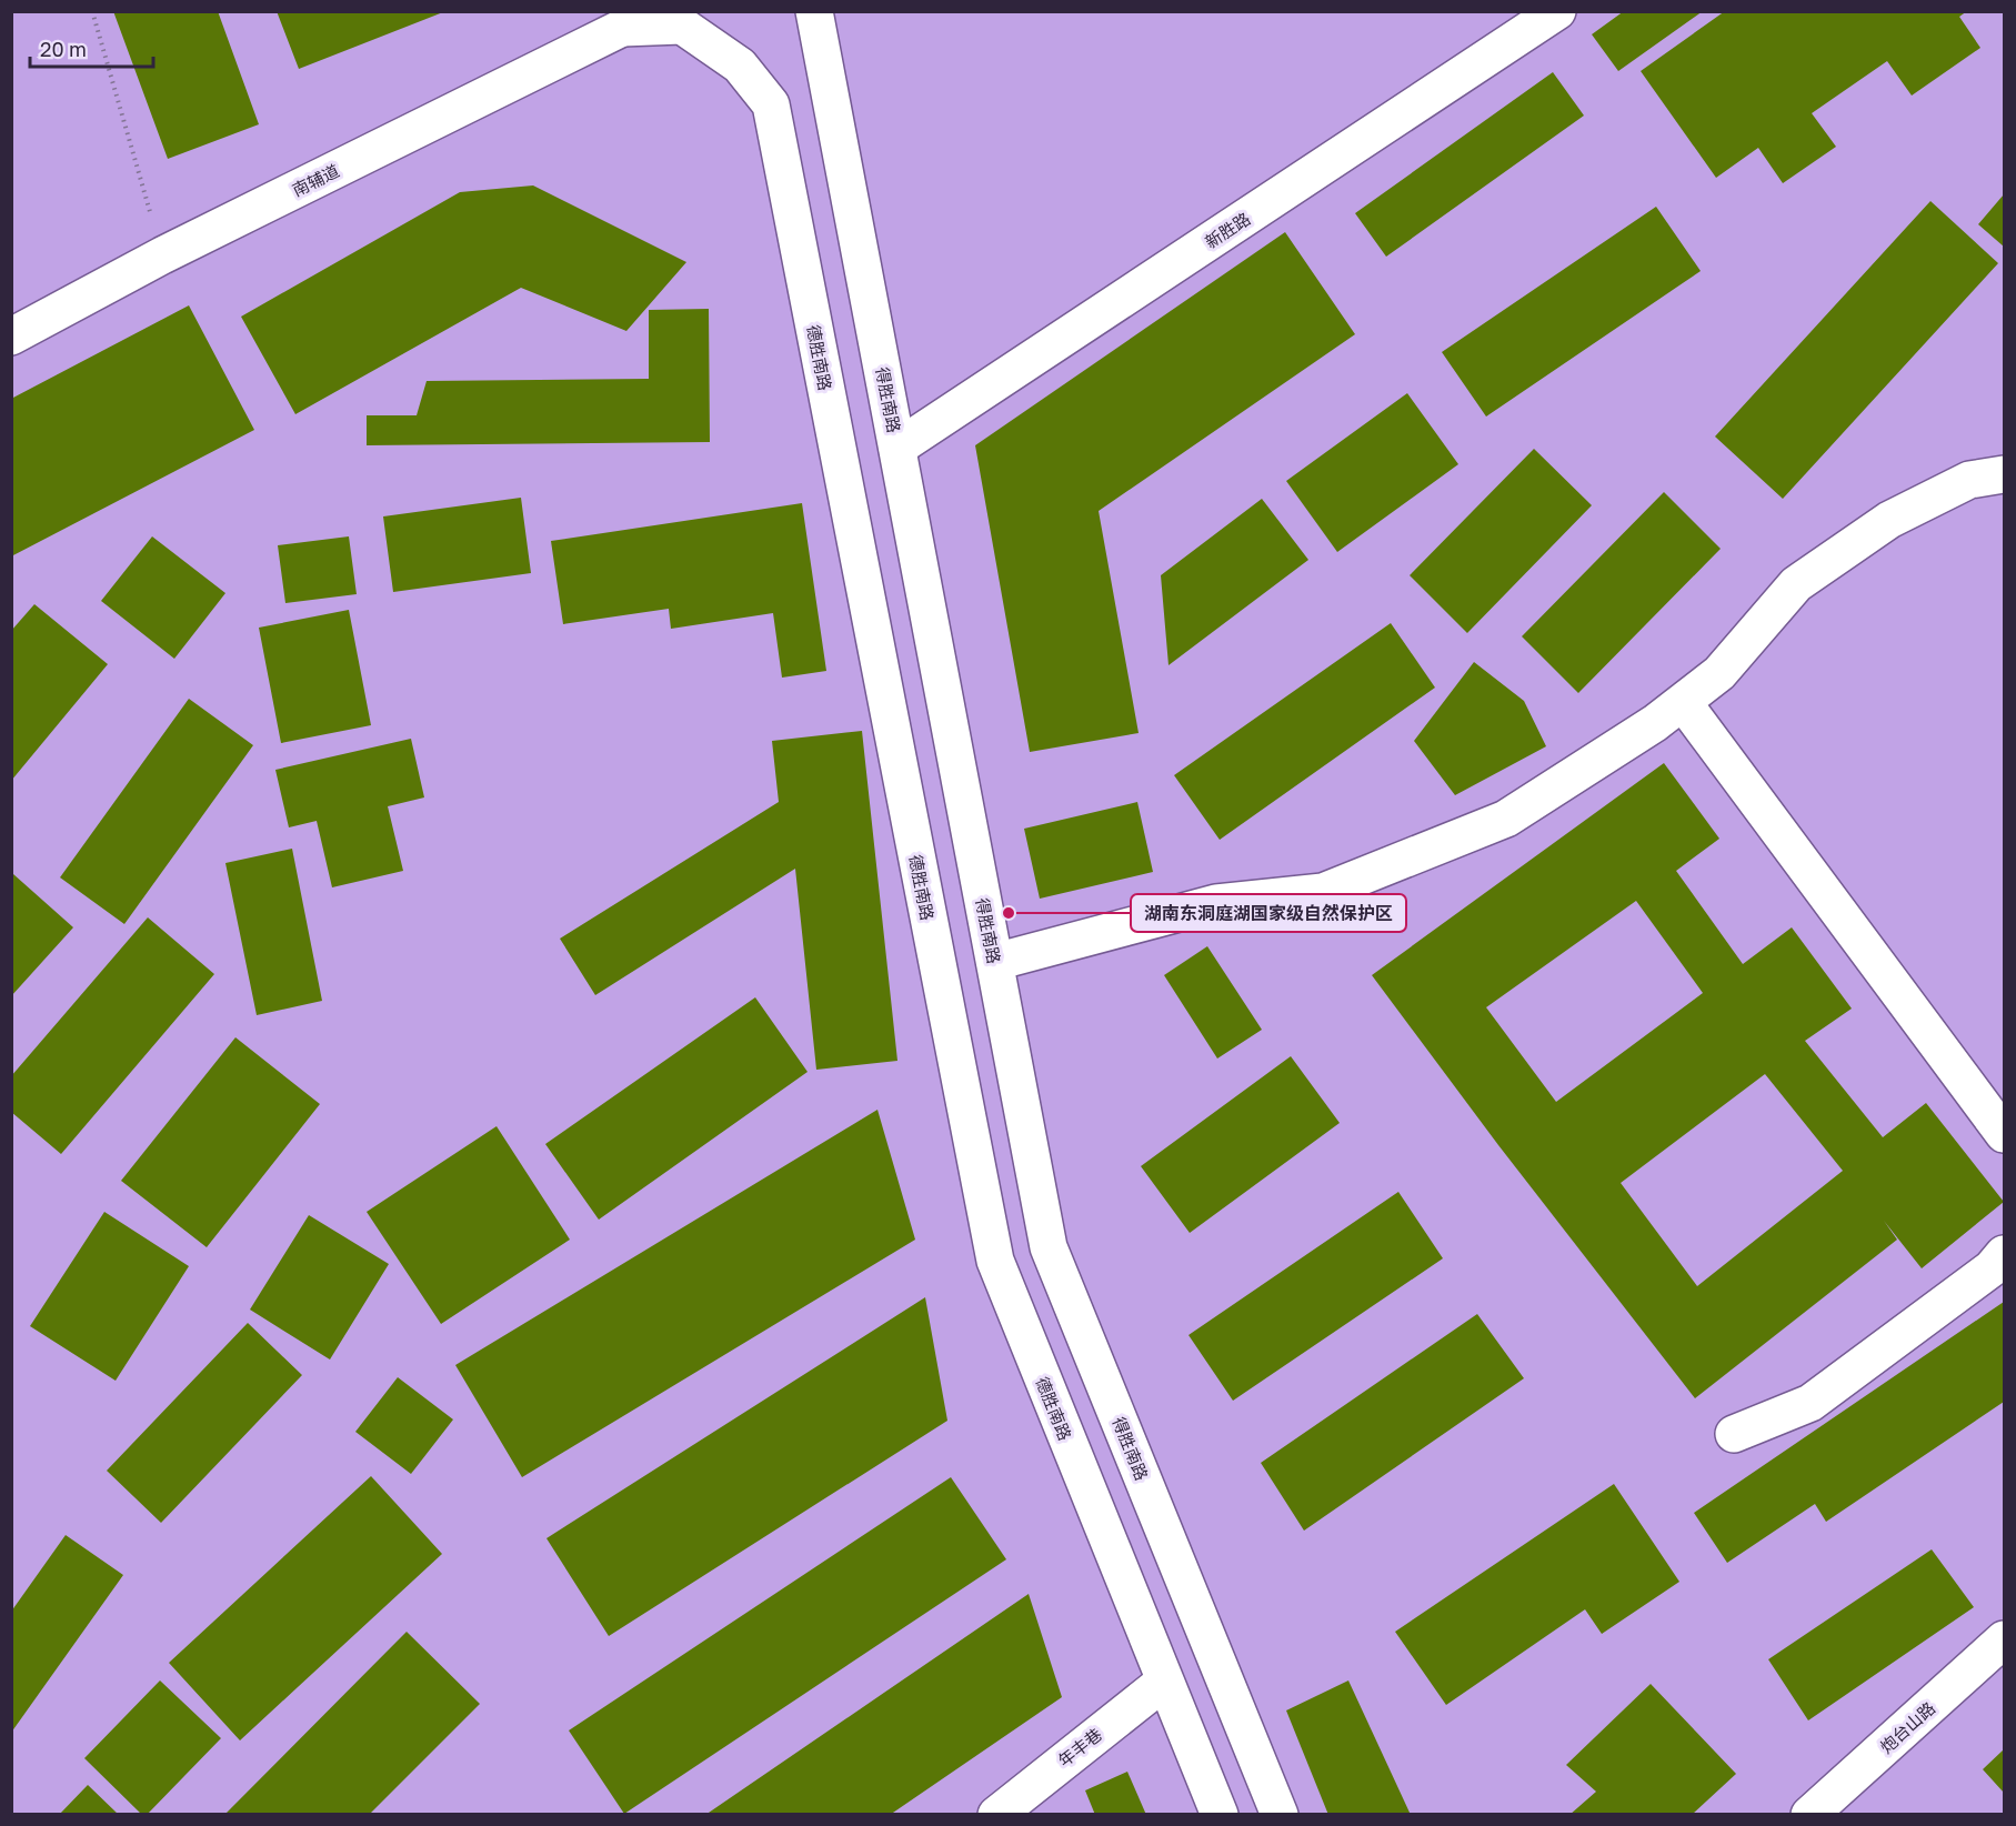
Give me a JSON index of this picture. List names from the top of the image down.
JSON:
{
  "streets": {
    "main road": [
      "南辅道",
      "新胜路",
      "德胜南路",
      "得胜南路",
      "炮台山路",
      "年丰巷"
    ]
  },
  "crossings": [
    ["南辅道", "德胜南路"],
    ["新胜路", "得胜南路"],
    ["德胜南路", "年丰巷"]
  ],
  "places": ["湖南东洞庭湖国家级自然保护区"],
  "scale_bar": "20 m"
}
